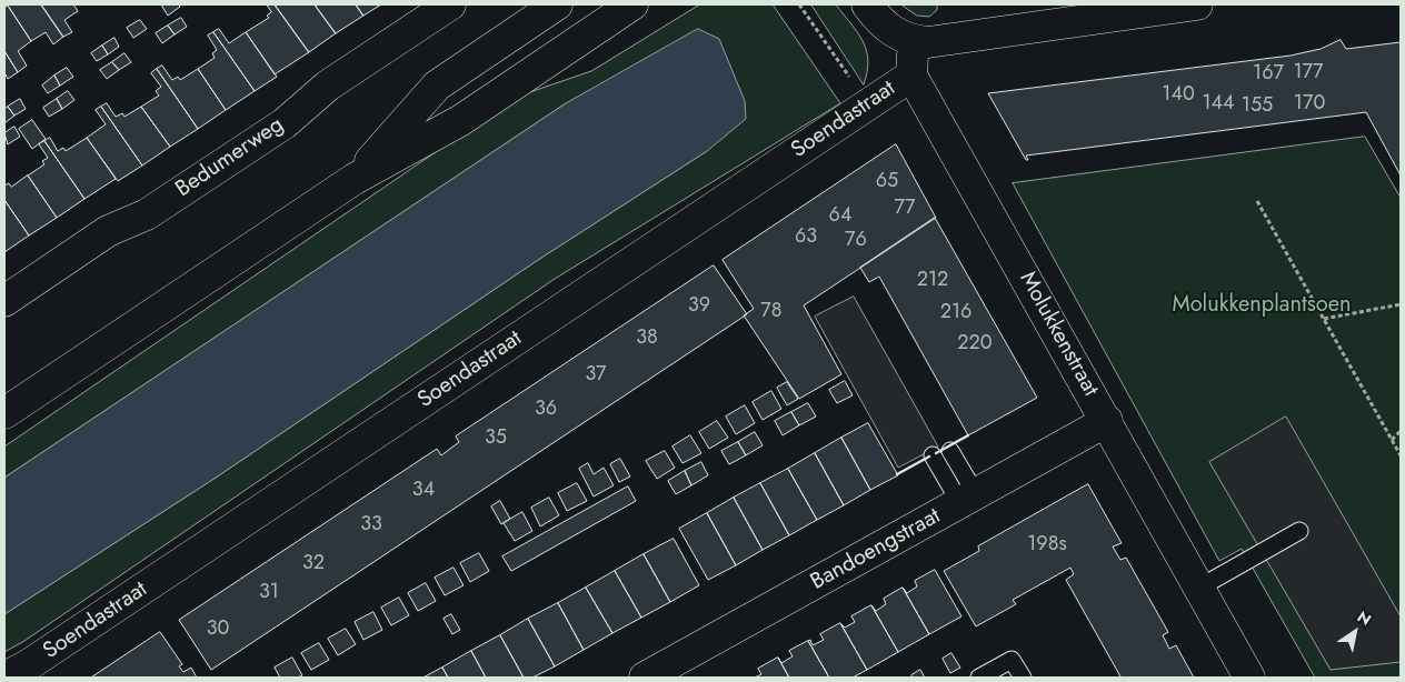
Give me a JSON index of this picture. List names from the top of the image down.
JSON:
{
  "streets": {
    "street": [
      "Soendastraat",
      "Bedumerweg",
      "Molukkenstraat",
      "Bandoengstraat"
    ]
  },
  "crossings": [
    ["Soendastraat", "Molukkenstraat"],
    ["Molukkenstraat", "Bandoengstraat"]
  ],
  "parks": ["Molukkenplantsoen"],
  "house_numbers": [
    "177",
    "167",
    "140",
    "144",
    "170",
    "155",
    "65",
    "77",
    "64",
    "63",
    "76",
    "212",
    "39",
    "78",
    "216",
    "38",
    "220",
    "37",
    "36",
    "35",
    "34",
    "33",
    "198s",
    "32",
    "31",
    "30"
  ],
  "north": "top right"
}
